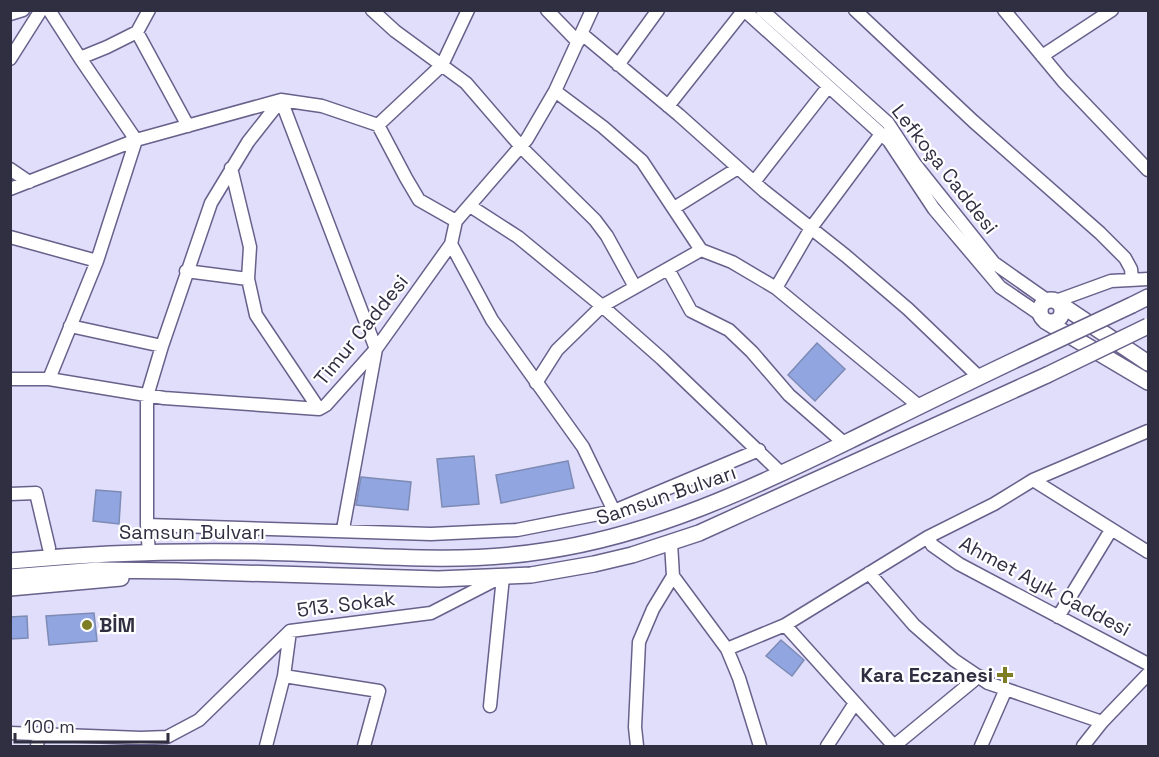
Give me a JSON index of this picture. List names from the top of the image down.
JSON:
{
  "streets": {
    "main road": ["Samsun Bulvarı"],
    "street": [
      "Lefkoşa Caddesi",
      "Timur Caddesi",
      "Ahmet Ayık Caddesi",
      "513. Sokak"
    ]
  },
  "places": {
    "other": ["BİM"],
    "health": ["Kara Eczanesi"]
  },
  "scale_bar": "100 m"
}
